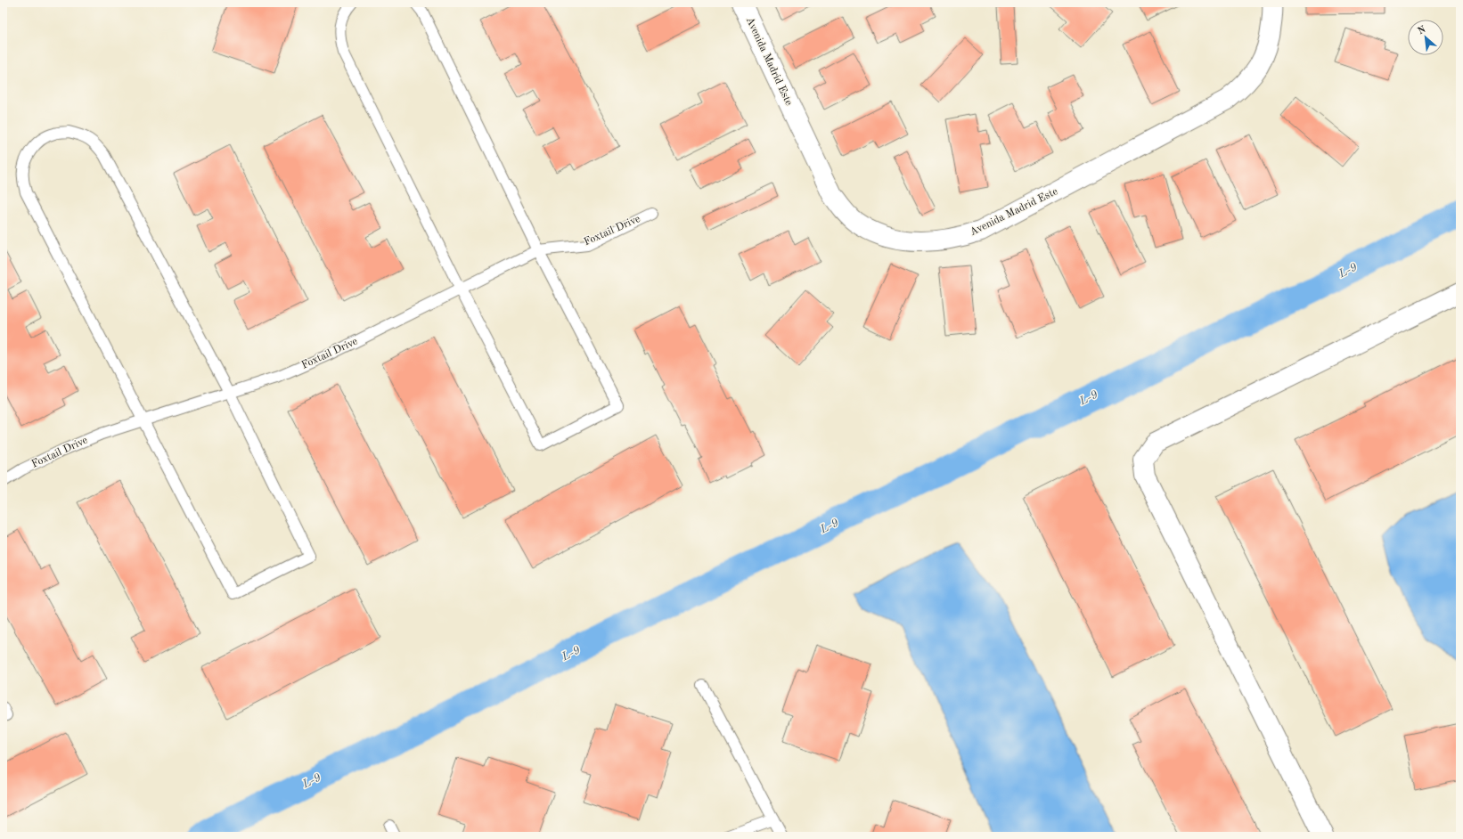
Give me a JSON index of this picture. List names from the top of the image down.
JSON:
{
  "streets": {
    "street": ["Avenida Madrid Este"],
    "lane": ["Foxtail Drive"]
  },
  "water": ["L-9"],
  "north": "top left"
}
